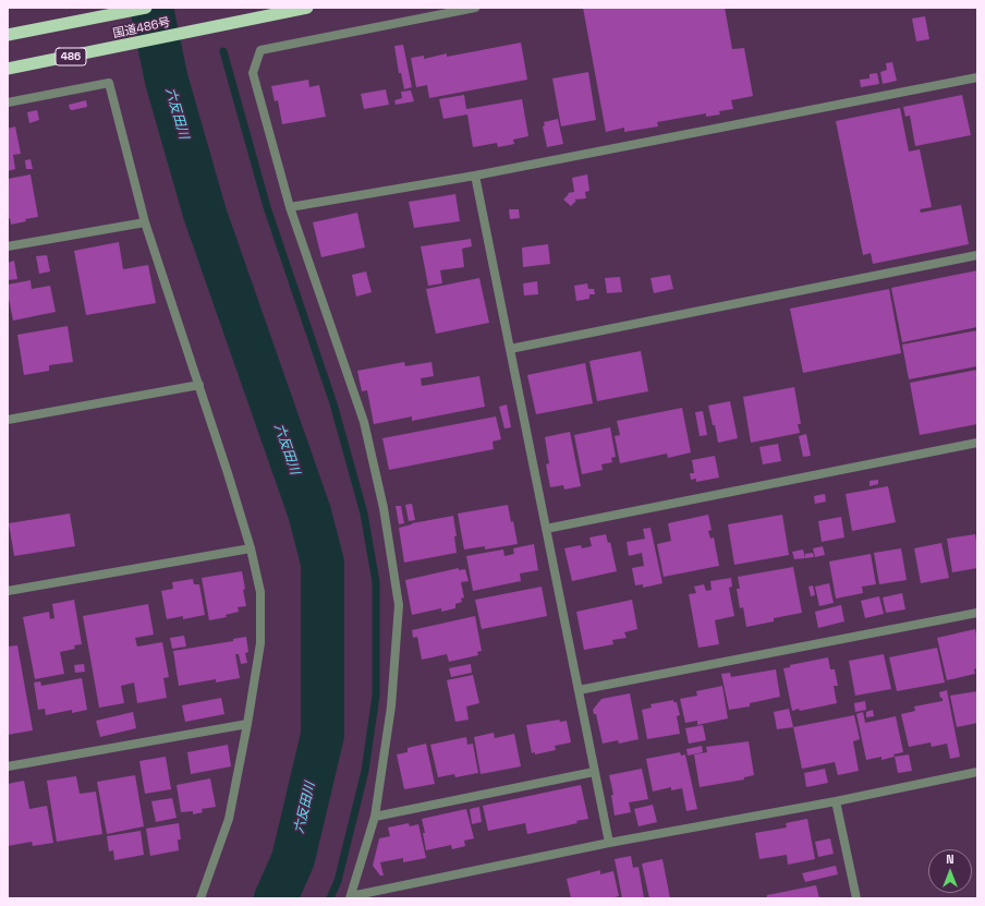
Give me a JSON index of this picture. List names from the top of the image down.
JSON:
{
  "streets": {
    "highway": ["国道486号", "486"]
  },
  "water": ["六反田川"],
  "north": "top"
}
